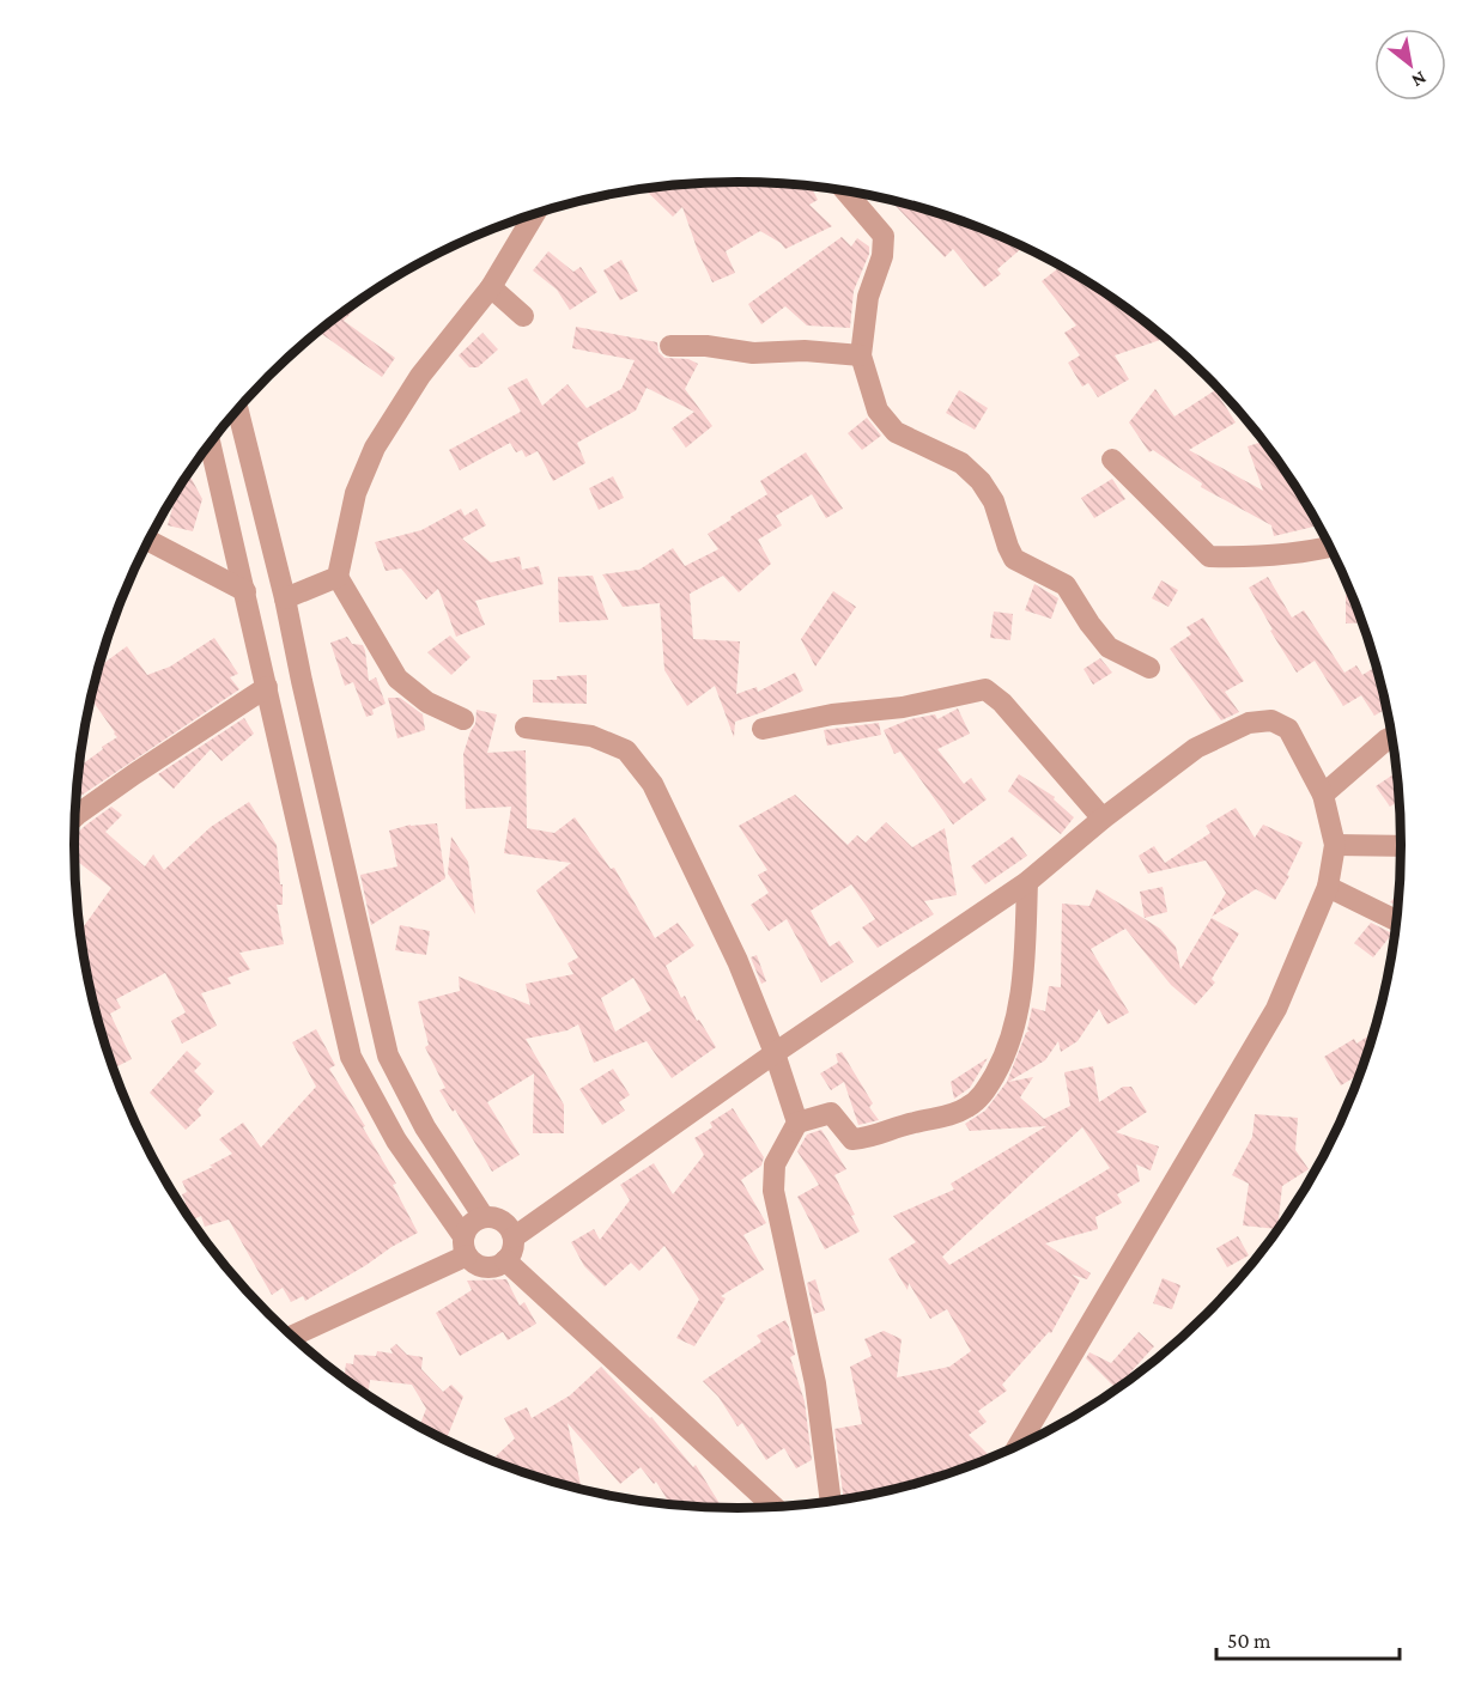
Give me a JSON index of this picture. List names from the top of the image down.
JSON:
{
  "scale_bar": "50 m",
  "north": "bottom right"
}
